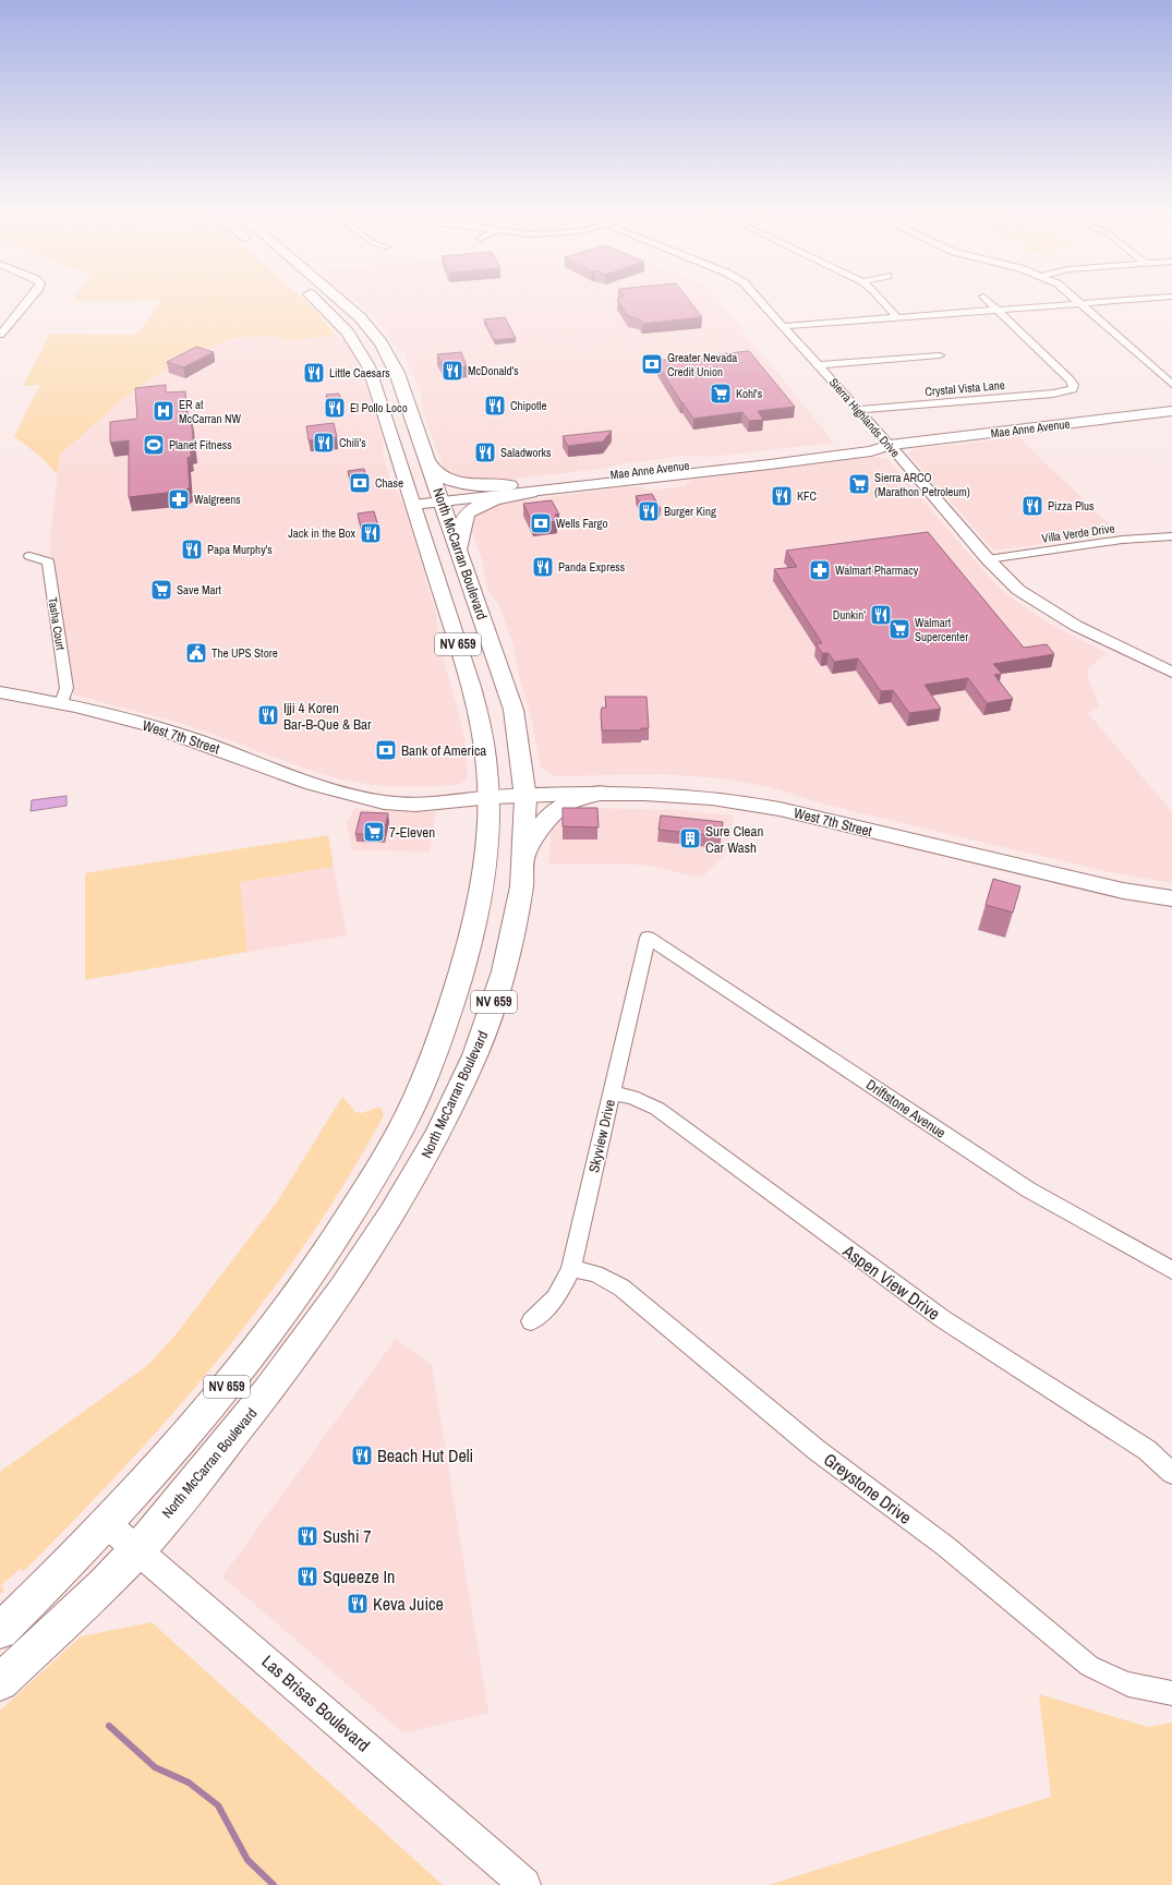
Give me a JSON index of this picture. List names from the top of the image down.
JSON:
{
  "streets": {
    "main road": [
      "Mae Anne Avenue",
      "North McCarran Boulevard",
      "NV 659",
      "West 7th Street"
    ],
    "street": [
      "Crystal Vista Lane",
      "Sierra Highlands Drive",
      "Villa Verde Drive",
      "Tasha Court",
      "Driftstone Avenue",
      "Skyview Drive",
      "Aspen View Drive",
      "Greystone Drive",
      "Las Brisas Boulevard"
    ]
  },
  "crossings": [
    ["Crystal Vista Lane", "Sierra Highlands Drive"],
    ["Sierra Highlands Drive", "Mae Anne Avenue"],
    ["Sierra Highlands Drive", "Villa Verde Drive"],
    ["Mae Anne Avenue", "North McCarran Boulevard"],
    ["North McCarran Boulevard", "West 7th Street"],
    ["North McCarran Boulevard", "Las Brisas Boulevard"],
    ["Tasha Court", "West 7th Street"],
    ["Driftstone Avenue", "Skyview Drive"],
    ["Skyview Drive", "Aspen View Drive"],
    ["Skyview Drive", "Greystone Drive"]
  ],
  "places": {
    "bank": [
      "Greater Nevada Credit Union",
      "Chase",
      "Wells Fargo",
      "Bank of America"
    ],
    "restaurant": [
      "McDonald's",
      "Little Caesars",
      "Chipotle",
      "El Pollo Loco",
      "Chili's",
      "Saladworks",
      "KFC",
      "Pizza Plus",
      "Burger King",
      "Jack in the Box",
      "Papa Murphy's",
      "Panda Express",
      "Dunkin'",
      "Ijji 4 Koren Bar-B-Que & Bar",
      "Beach Hut Deli",
      "Sushi 7",
      "Squeeze In",
      "Keva Juice"
    ],
    "supermarket": [
      "Kohl's",
      "Sierra ARCO (Marathon Petroleum)",
      "Save Mart",
      "Walmart Supercenter",
      "7-Eleven"
    ],
    "hospital": ["ER at McCarran NW"],
    "sports": ["Planet Fitness"],
    "pharmacy": ["Walgreens", "Walmart Pharmacy"],
    "public building": ["The UPS Store"],
    "building": ["Sure Clean Car Wash"]
  }
}
